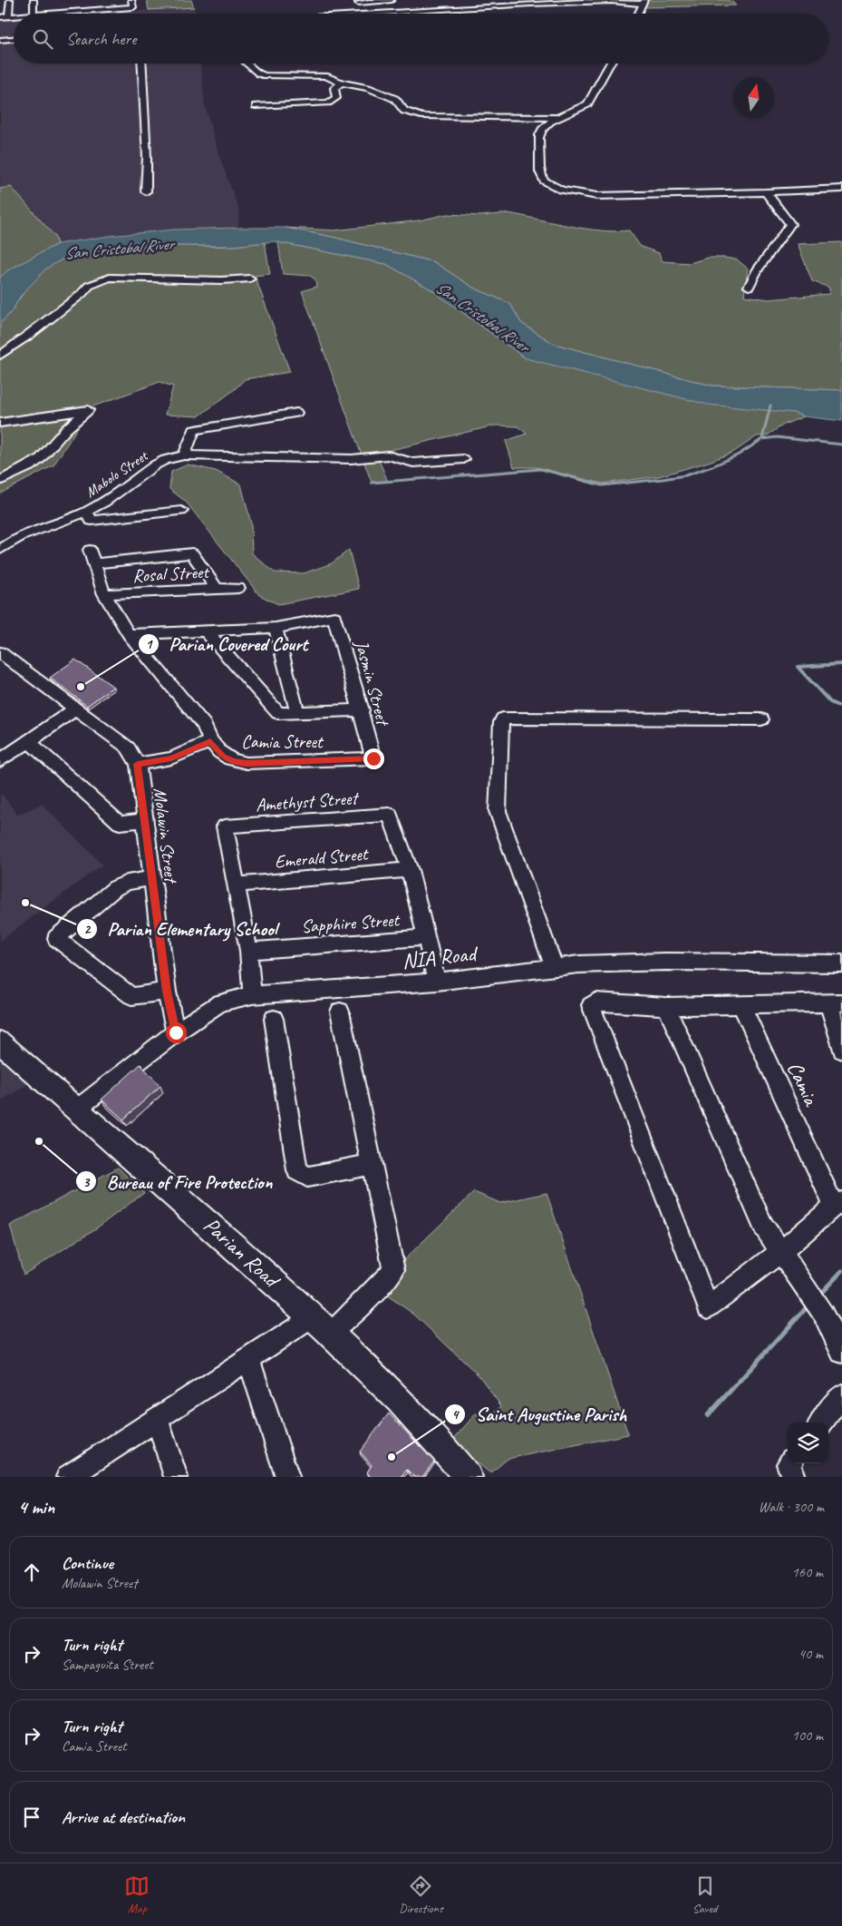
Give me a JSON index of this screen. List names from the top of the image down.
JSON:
{
  "streets": {
    "main road": ["Parian Road"],
    "street": [
      "Mabolo Street",
      "Rosal Street",
      "Jasmin Street",
      "Camia Street",
      "Amethyst Street",
      "Molawin Street",
      "Emerald Street",
      "Sapphire Street",
      "NIA Road",
      "Camia"
    ]
  },
  "crossings": [
    ["Rosal Street", "Camia Street"],
    ["Jasmin Street", "Camia Street"],
    ["Amethyst Street", "Emerald Street"],
    ["Molawin Street", "NIA Road"],
    ["NIA Road", "Parian Road"]
  ],
  "water": ["San Cristobal River"],
  "places": [
    "Parian Covered Court",
    "Parian Elementary School",
    "Bureau of Fire Protection",
    "Saint Augustine Parish"
  ],
  "north": "top",
  "page": {
    "search": "Search here",
    "heading": ["4 min", "Walk · 300 m"],
    "list": [
      ["Continue", "Molawin Street", "160 m"],
      ["Turn right", "Sampaguita Street", "40 m"],
      ["Turn right", "Camia Street", "100 m"],
      "Arrive at destination"
    ],
    "nav": ["Map", "Directions", "Saved"]
  }
}
